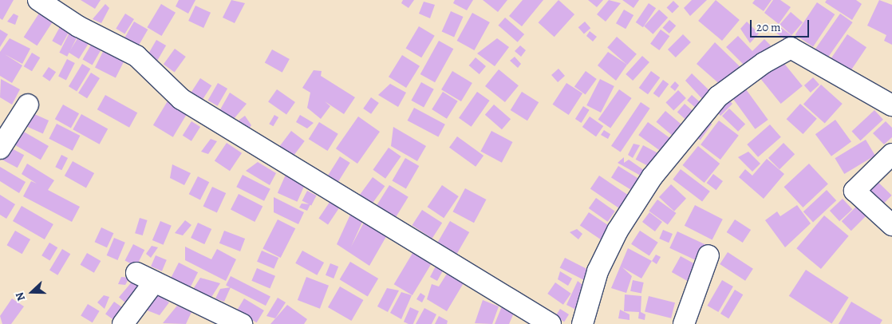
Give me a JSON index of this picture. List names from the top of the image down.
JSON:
{
  "scale_bar": "20 m",
  "north": "left"
}
